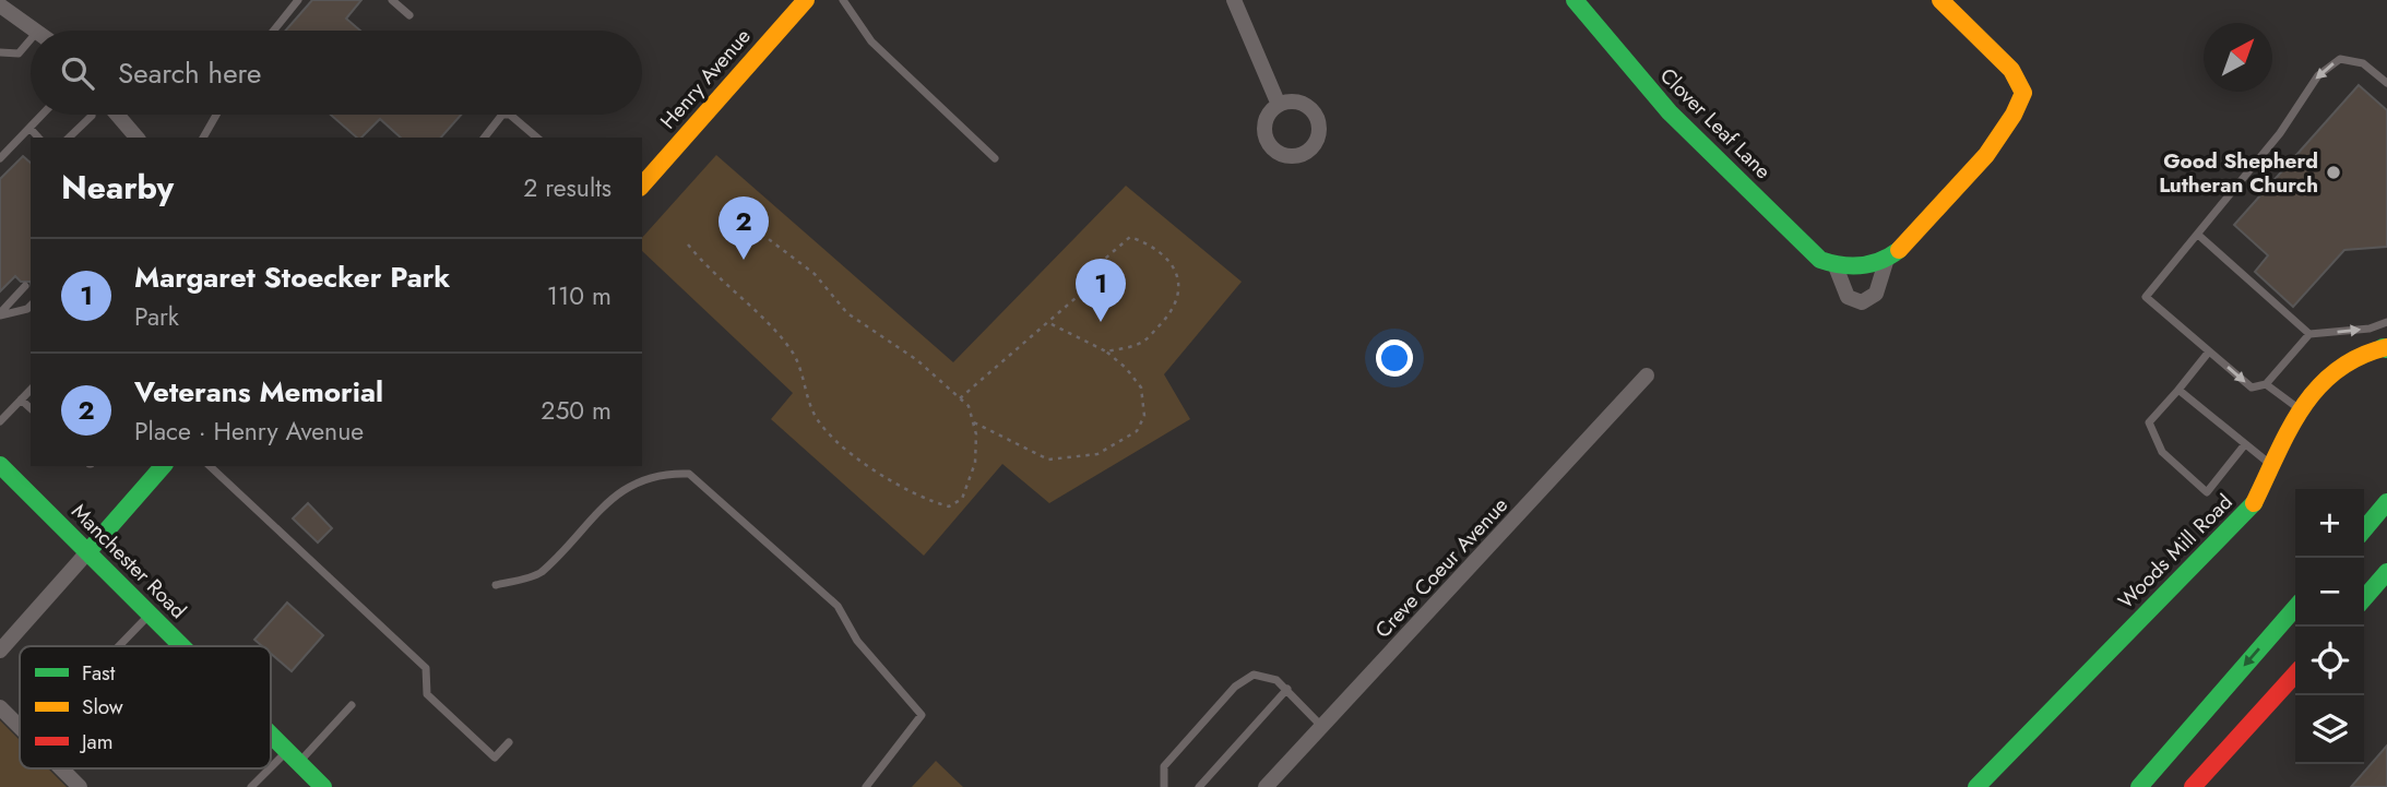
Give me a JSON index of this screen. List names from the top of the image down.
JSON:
{
  "streets": {
    "main road": [
      "Henry Avenue",
      "Clover Leaf Lane",
      "Woods Mill Road",
      "Manchester Road"
    ],
    "street": ["Creve Coeur Avenue"]
  },
  "places": ["Good Shepherd Lutheran Church"],
  "legend": ["Fast", "Slow", "Jam"],
  "north": "top right",
  "page": {
    "search": "Search here",
    "heading": ["Nearby", "2 results"],
    "pins": ["2", "1"],
    "list": [
      {
        "mark": "1",
        "name": "Margaret Stoecker Park",
        "note": "Park",
        "value": "110 m"
      },
      {
        "mark": "2",
        "name": "Veterans Memorial",
        "note": "Place · Henry Avenue",
        "value": "250 m"
      }
    ],
    "map_buttons": ["+", "−"]
  }
}
